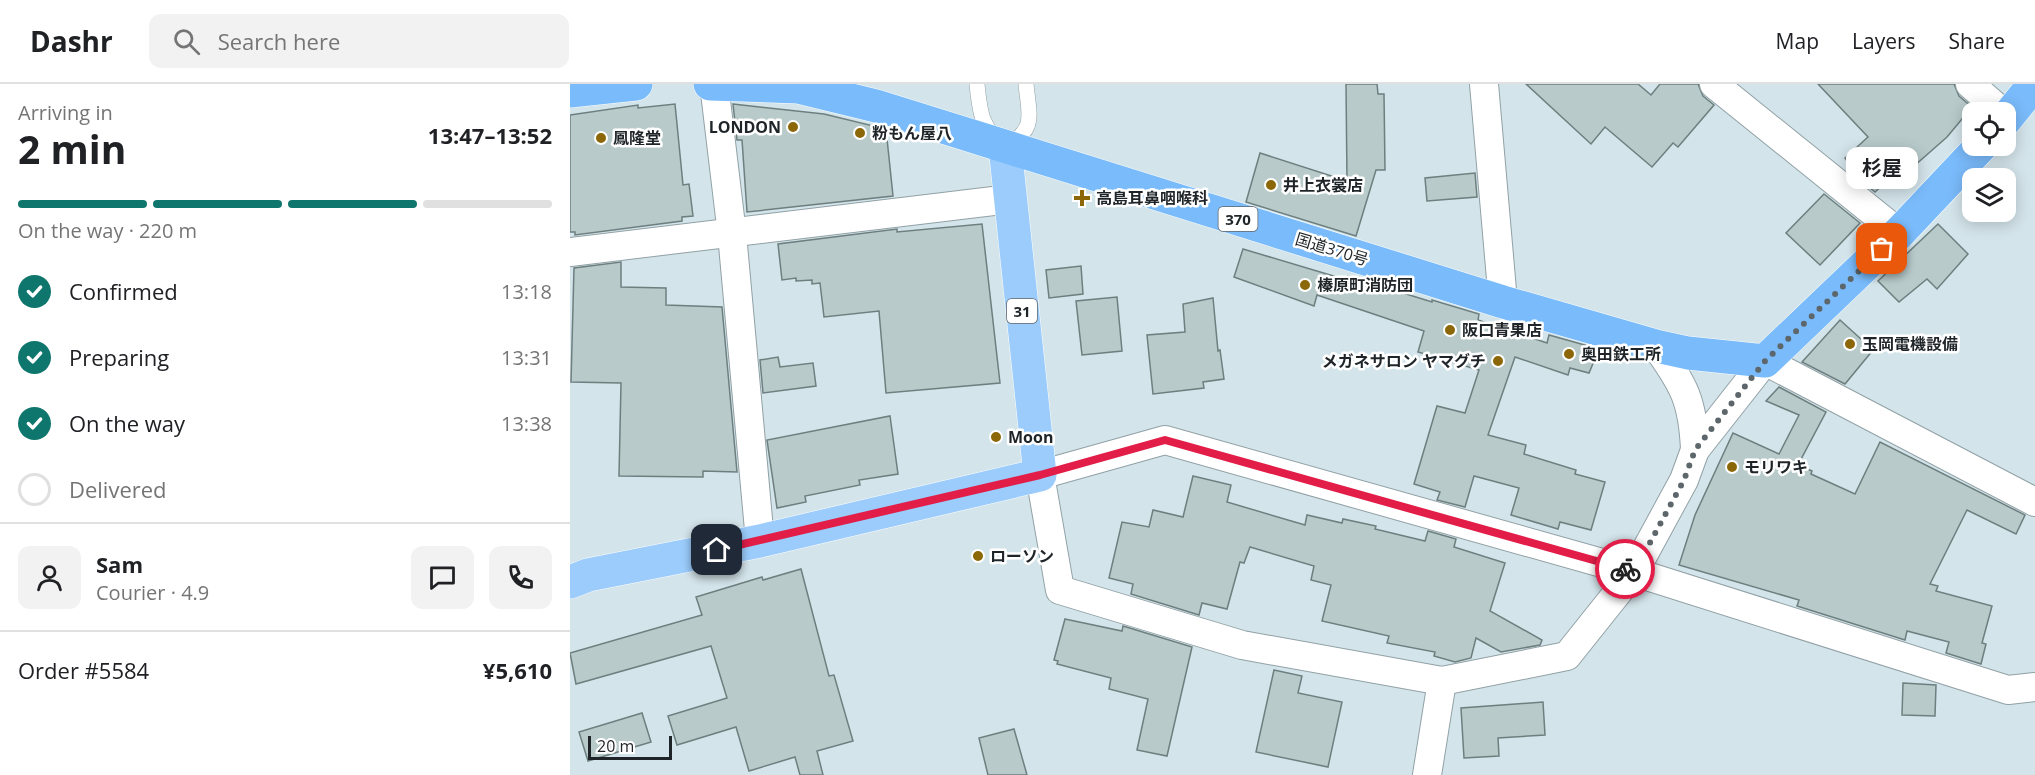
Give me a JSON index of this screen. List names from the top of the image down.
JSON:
{
  "streets": {
    "highway": ["370", "国道370号"],
    "main road": ["31"]
  },
  "crossings": [
    ["国道370号", "31"]
  ],
  "places": {
    "other": [
      "LONDON",
      "粉もん屋八",
      "鳳隆堂",
      "井上衣裳店",
      "杉屋",
      "榛原町消防団",
      "阪口青果店",
      "玉岡電機設備",
      "奥田鉄工所",
      "メガネサロン ヤマグチ",
      "Moon",
      "モリワキ",
      "ローソン"
    ],
    "health": ["高島耳鼻咽喉科"]
  },
  "scale_bar": "20 m",
  "page": {
    "header": "Dashr",
    "search": "Search here",
    "nav": ["Map", "Layers", "Share"],
    "heading": ["2 min", "Arriving in", "13:47–13:52"],
    "panel": [
      "Sam",
      "Courier · 4.9",
      "Order #5584",
      "¥5,610"
    ],
    "bubble": "杉屋",
    "bar": "On the way · 220 m",
    "list": [
      ["Confirmed", "13:18"],
      ["Preparing", "13:31"],
      ["On the way", "13:38"],
      "Delivered"
    ],
    "scale": "20 m"
  }
}
